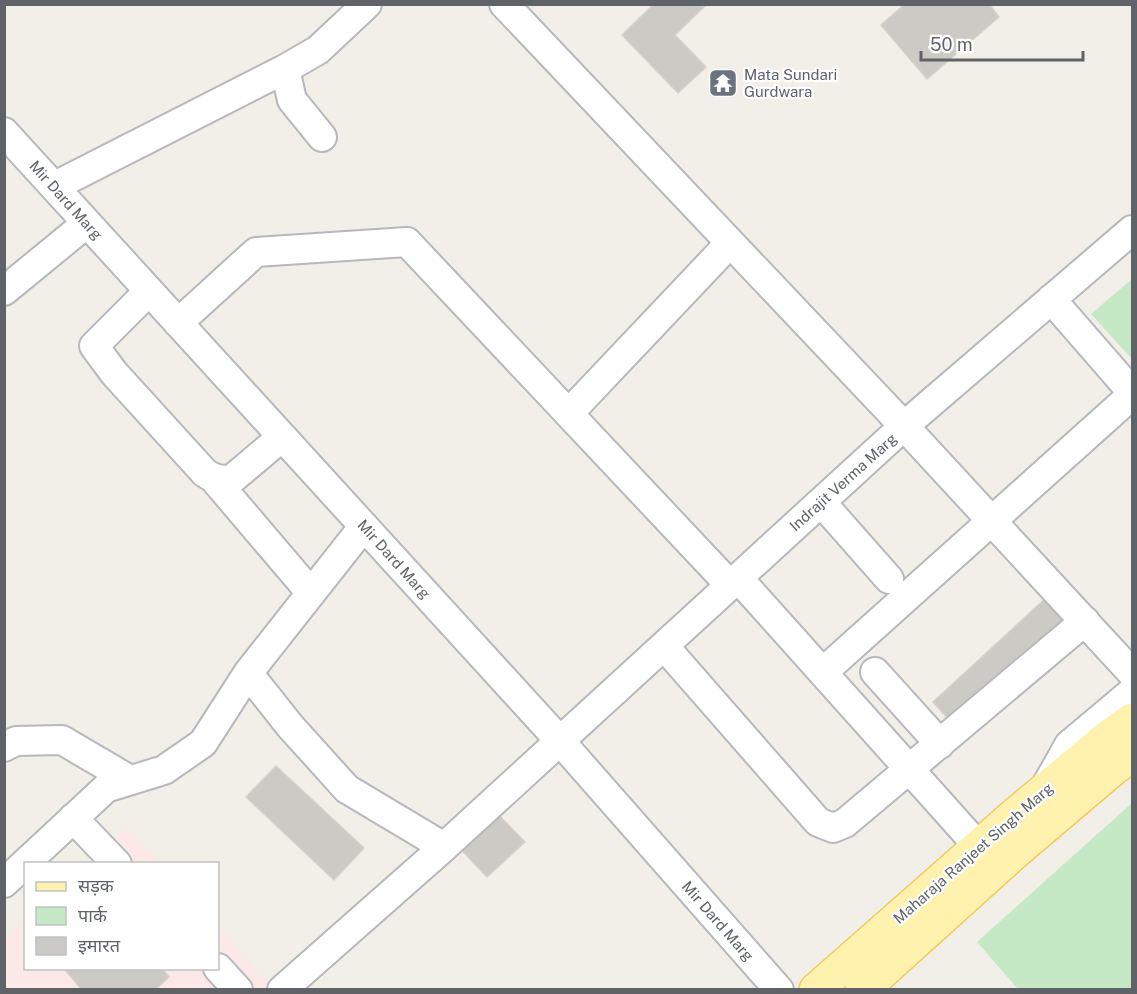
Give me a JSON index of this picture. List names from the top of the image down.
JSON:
{
  "streets": {
    "main road": ["Maharaja Ranjeet Singh Marg"],
    "street": ["Mir Dard Marg", "Indrajit Verma Marg"]
  },
  "crossings": [
    ["Mir Dard Marg", "Indrajit Verma Marg"]
  ],
  "places": {
    "temple": ["Mata Sundari Gurdwara"]
  },
  "legend": ["सड़क", "पार्क", "इमारत"],
  "scale_bar": "50 m"
}
